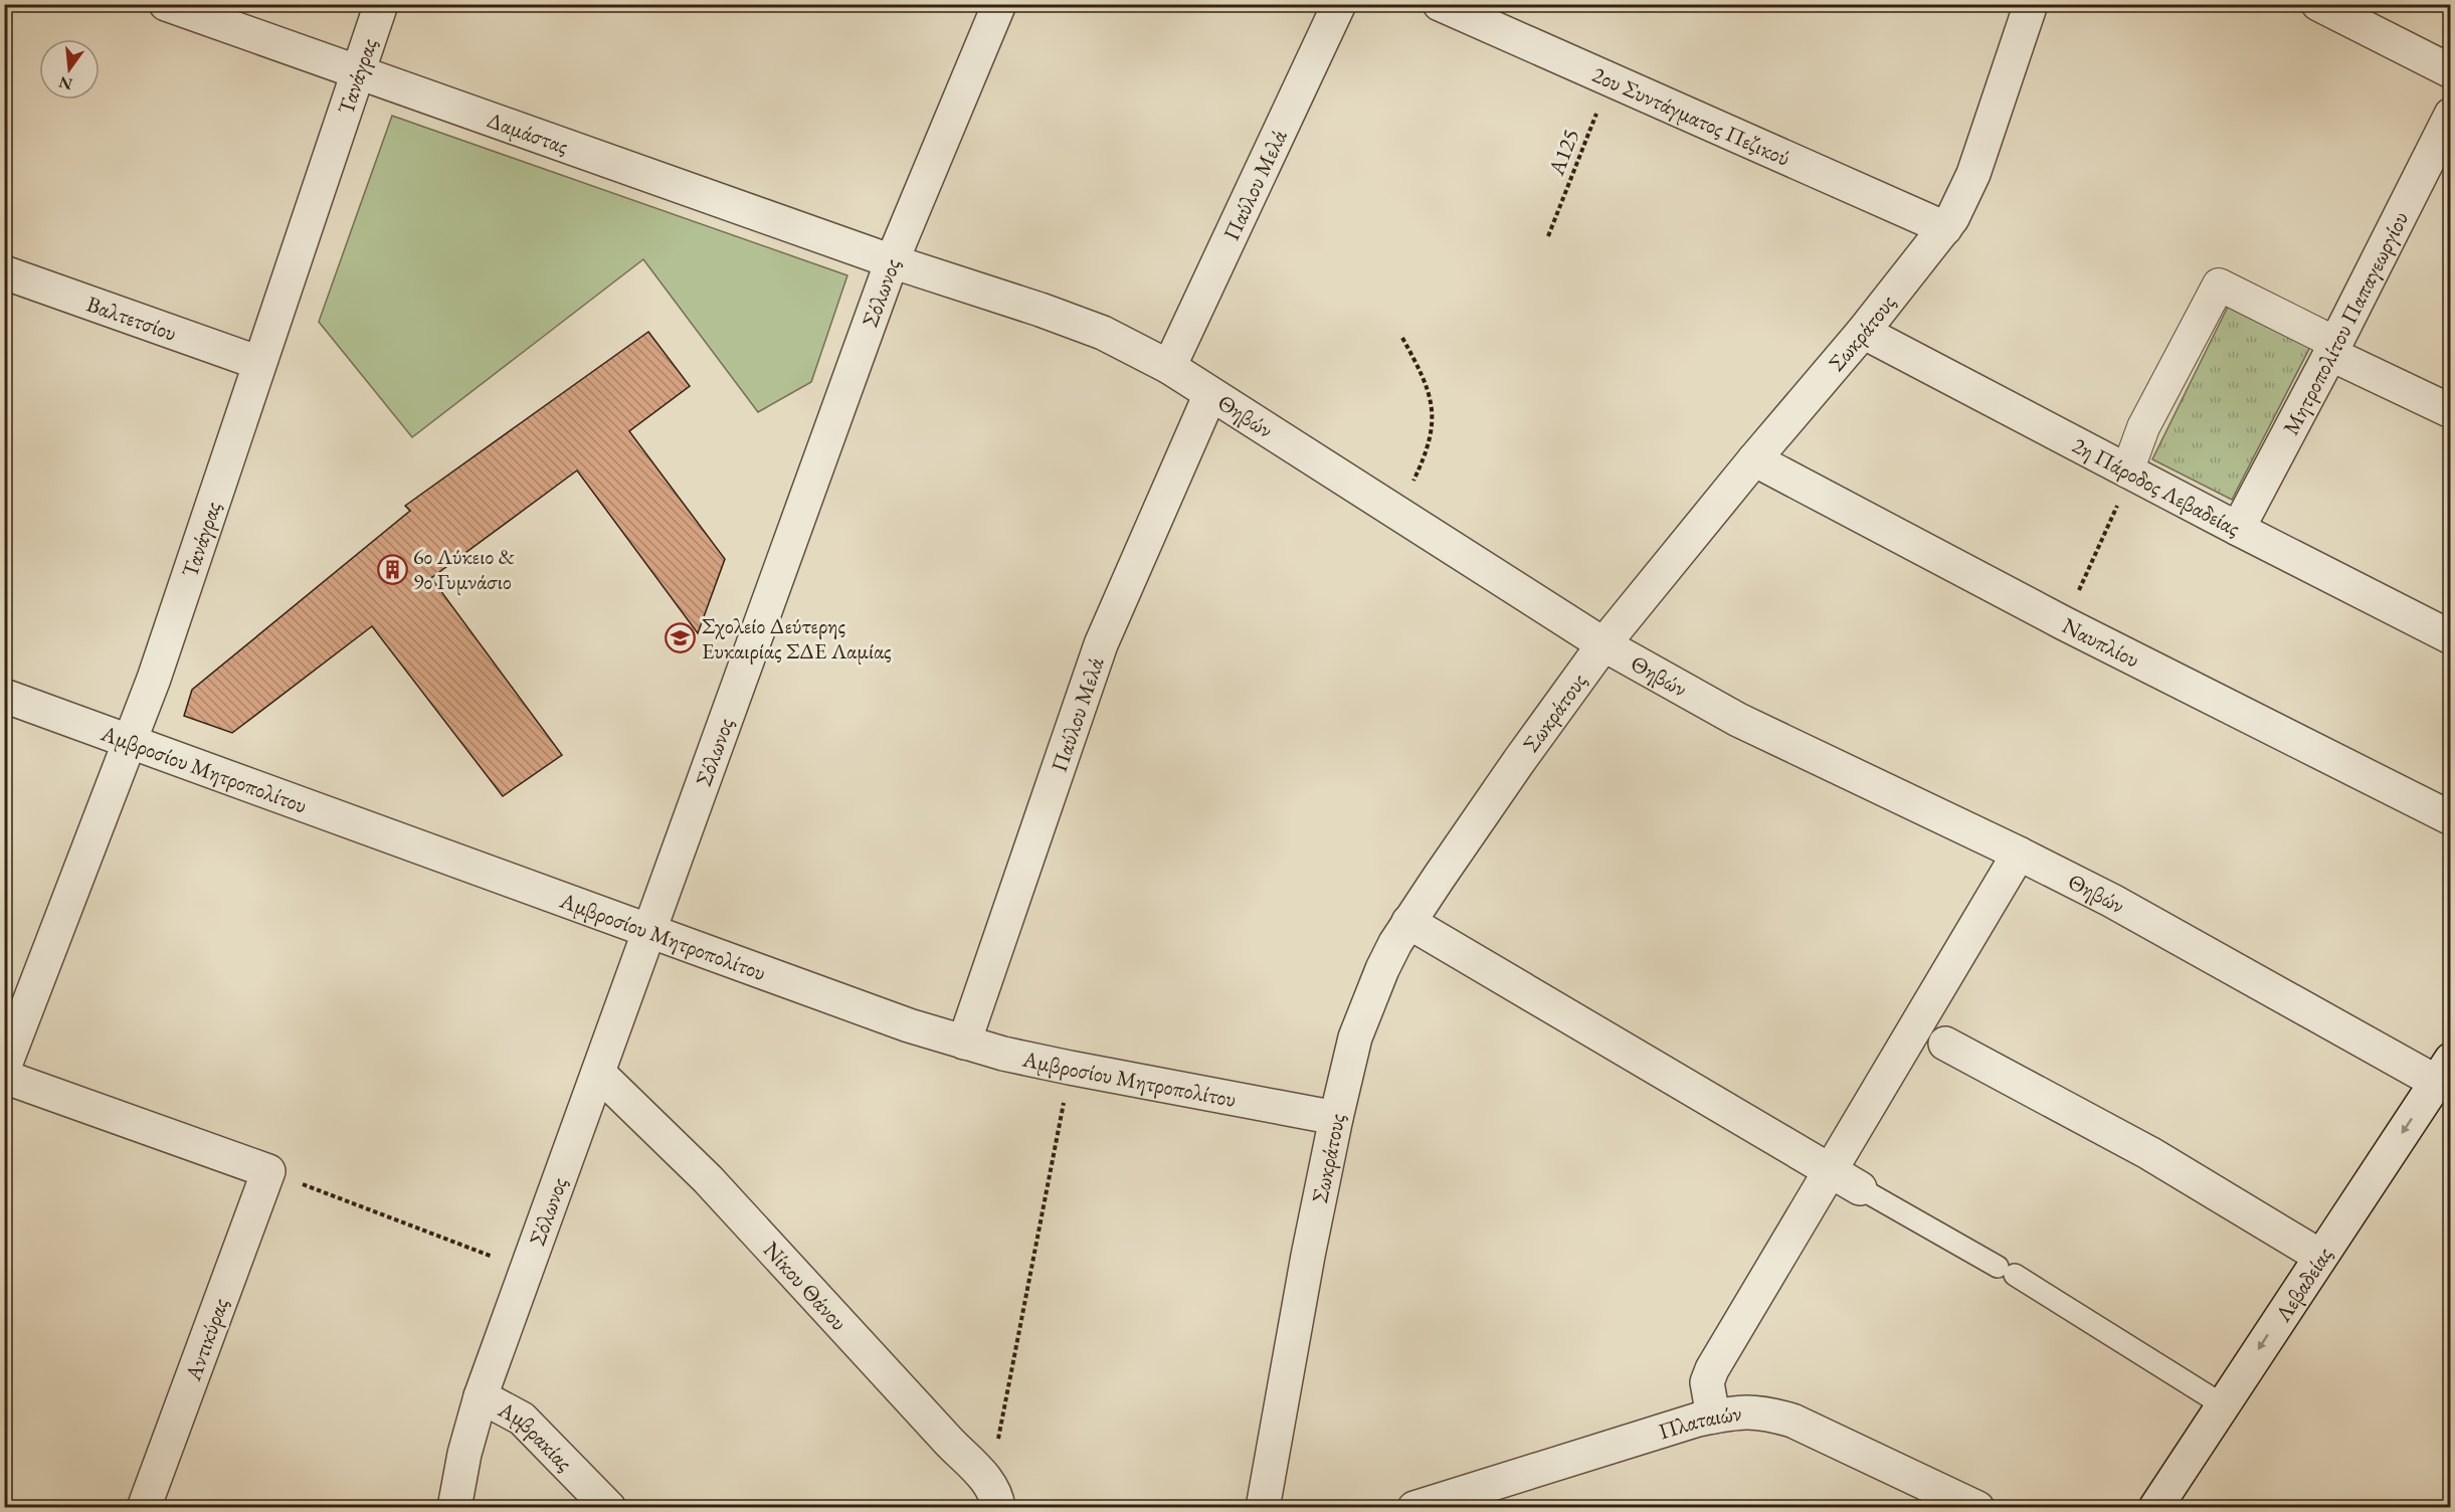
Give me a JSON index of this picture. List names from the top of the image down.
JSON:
{
  "streets": {
    "street": [
      "Τανάγρας",
      "2ου Συντάγματος Πεζικού",
      "Δαμάστας",
      "Παύλου Μελά",
      "Σόλωνος",
      "Βαλτετσίου",
      "Μητροπολίτου Παπαγεωργίου",
      "Σωκράτους",
      "Θηβών",
      "2η Πάροδος Λεβαδείας",
      "Ναυπλίου",
      "Αμβροσίου Μητροπολίτου",
      "Λεβαδείας",
      "Νίκου Θάνου",
      "Αντικύρας",
      "Πλαταιών",
      "Αμβρακίας"
    ],
    "path": ["Α125"]
  },
  "crossings": [
    ["Τανάγρας", "Δαμάστας"],
    ["Τανάγρας", "Βαλτετσίου"],
    ["Τανάγρας", "Αμβροσίου Μητροπολίτου"],
    ["2ου Συντάγματος Πεζικού", "Α125"],
    ["2ου Συντάγματος Πεζικού", "Σωκράτους"],
    ["Δαμάστας", "Σόλωνος"],
    ["Δαμάστας", "Θηβών"],
    ["Παύλου Μελά", "Θηβών"],
    ["Παύλου Μελά", "Αμβροσίου Μητροπολίτου"],
    ["Σόλωνος", "Θηβών"],
    ["Σόλωνος", "Αμβροσίου Μητροπολίτου"],
    ["Σόλωνος", "Νίκου Θάνου"],
    ["Σόλωνος", "Αμβρακίας"],
    ["Μητροπολίτου Παπαγεωργίου", "2η Πάροδος Λεβαδείας"],
    ["Σωκράτους", "Θηβών"],
    ["Σωκράτους", "2η Πάροδος Λεβαδείας"],
    ["Σωκράτους", "Ναυπλίου"],
    ["Σωκράτους", "Αμβροσίου Μητροπολίτου"],
    ["Θηβών", "Λεβαδείας"]
  ],
  "one_way": ["Λεβαδείας"],
  "places": {
    "building": ["6ο Λύκειο & 9ο Γυμνάσιο"],
    "school or university": ["Σχολείο Δεύτερης Ευκαιρίας ΣΔΕ Λαμίας"]
  },
  "north": "bottom"
}
